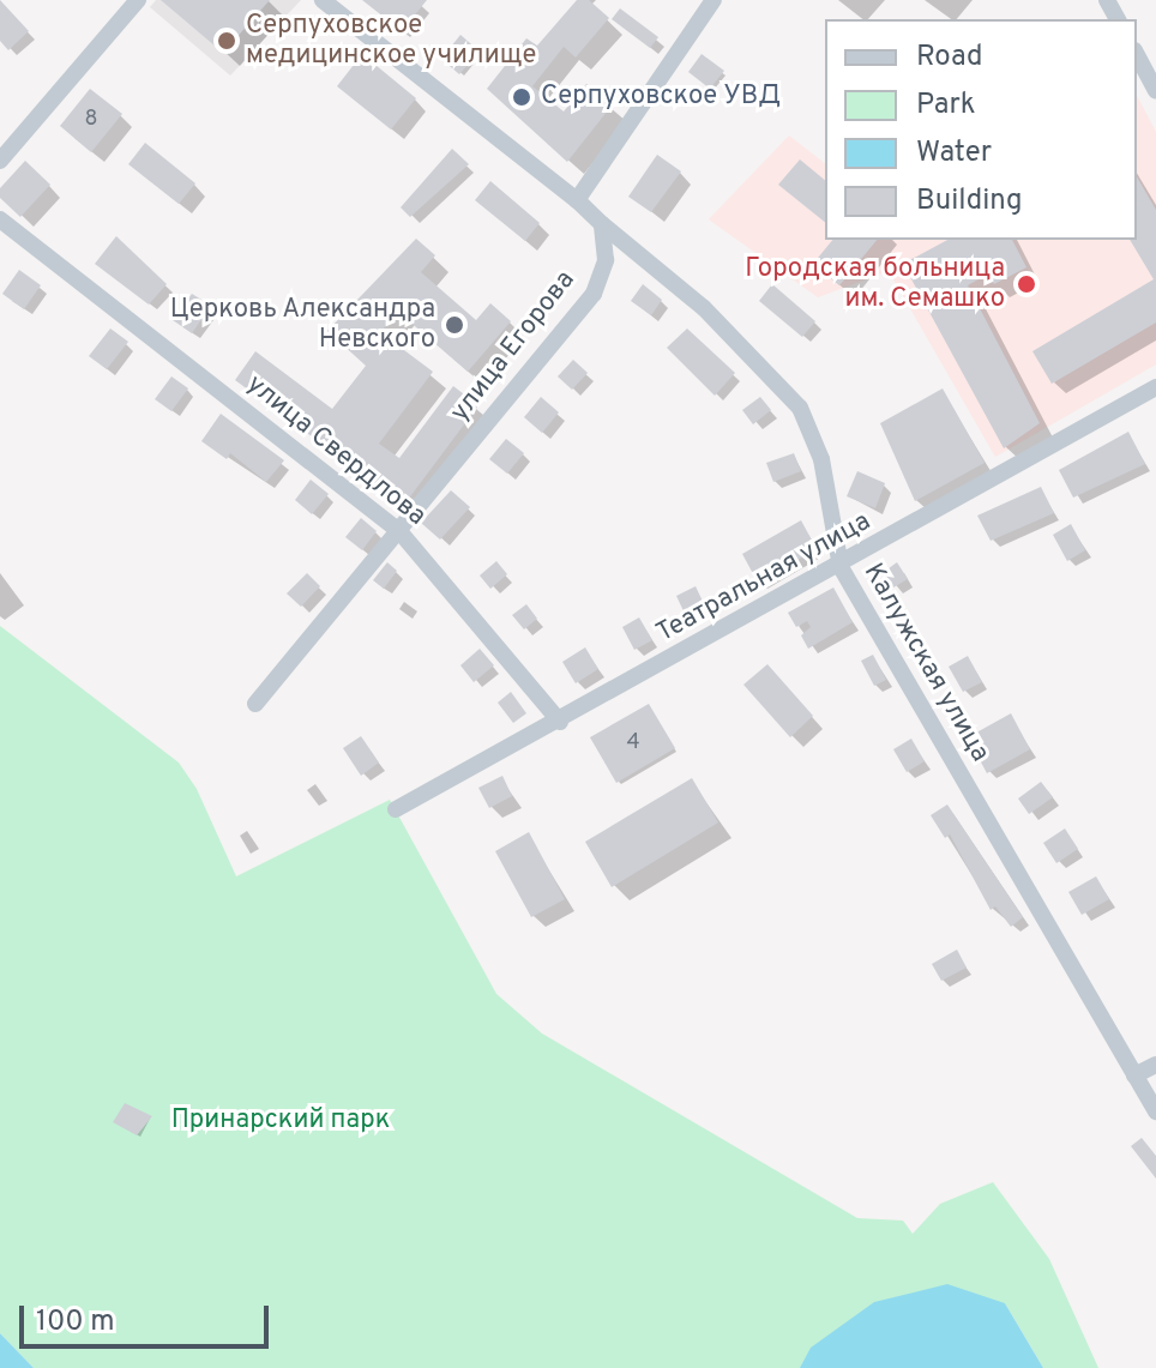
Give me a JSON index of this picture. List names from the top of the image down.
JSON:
{
  "streets": {
    "street": [
      "улица Егорова",
      "улица Свердлова",
      "Театральная улица",
      "Калужская улица"
    ]
  },
  "crossings": [
    ["улица Егорова", "улица Свердлова"],
    ["улица Егорова", "Калужская улица"],
    ["улица Свердлова", "Театральная улица"],
    ["Театральная улица", "Калужская улица"]
  ],
  "parks": ["Принарский парк"],
  "places": [
    "Серпуховское медицинское училище",
    "Серпуховское УВД",
    "Городская больница им. Семашко",
    "Церковь Александра Невского"
  ],
  "house_numbers": ["8", "4"],
  "legend": [
    "Road",
    "Park",
    "Water",
    "Building"
  ],
  "scale_bar": "100 m"
}
